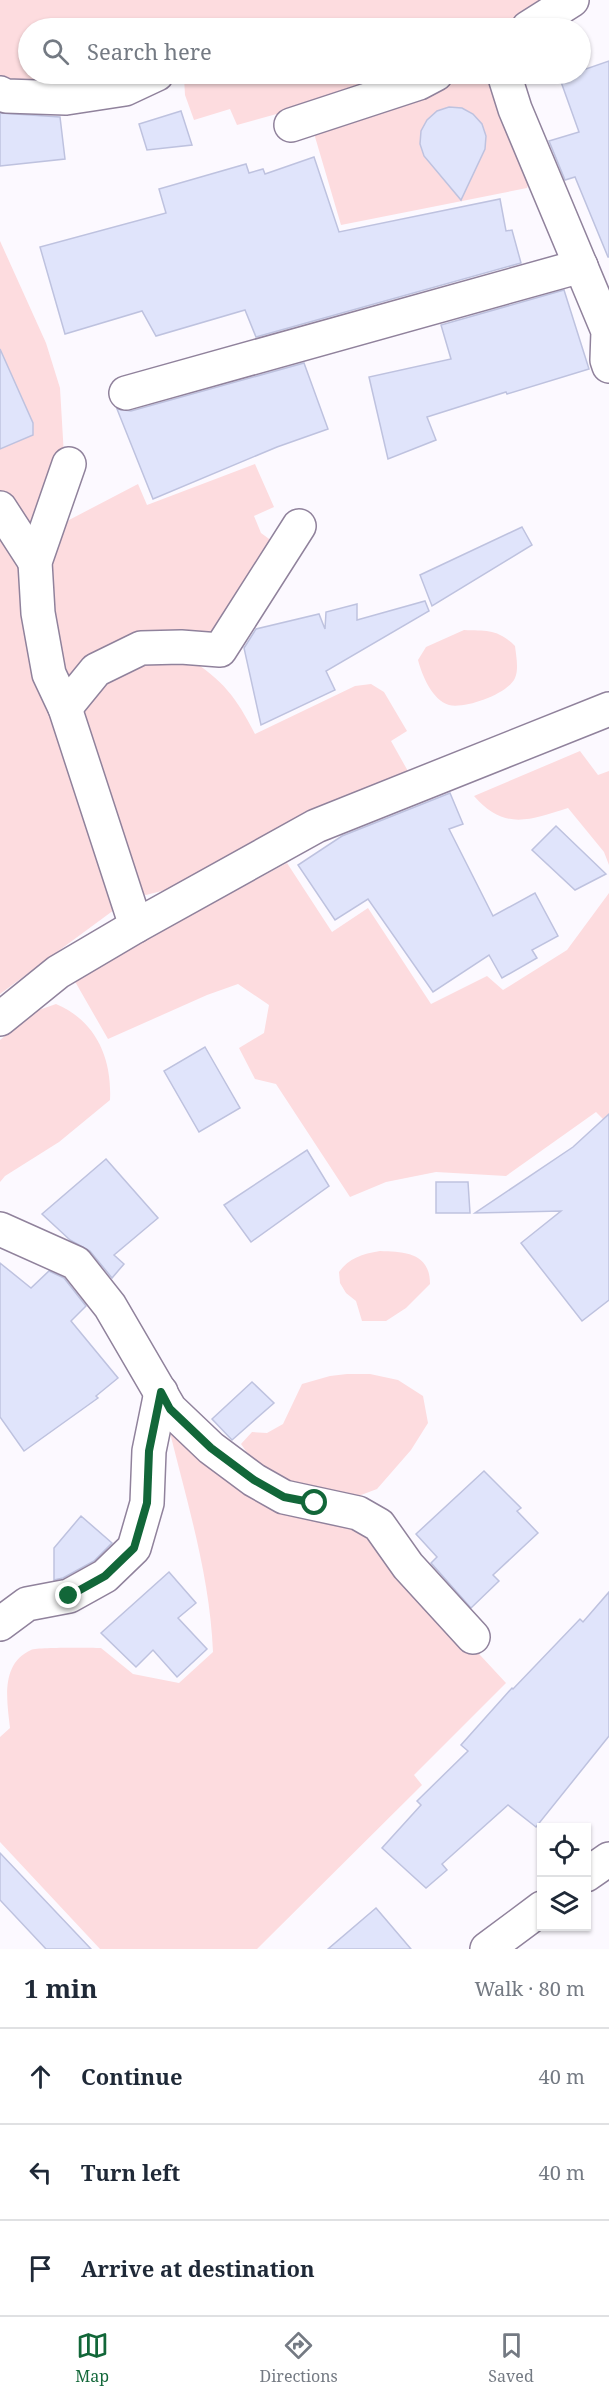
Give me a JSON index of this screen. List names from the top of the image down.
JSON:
{
  "page": {
    "search": "Search here",
    "heading": ["1 min", "Walk · 80 m"],
    "list": [
      ["Continue", "40 m"],
      ["Turn left", "40 m"],
      "Arrive at destination"
    ],
    "nav": ["Map", "Directions", "Saved"]
  }
}
